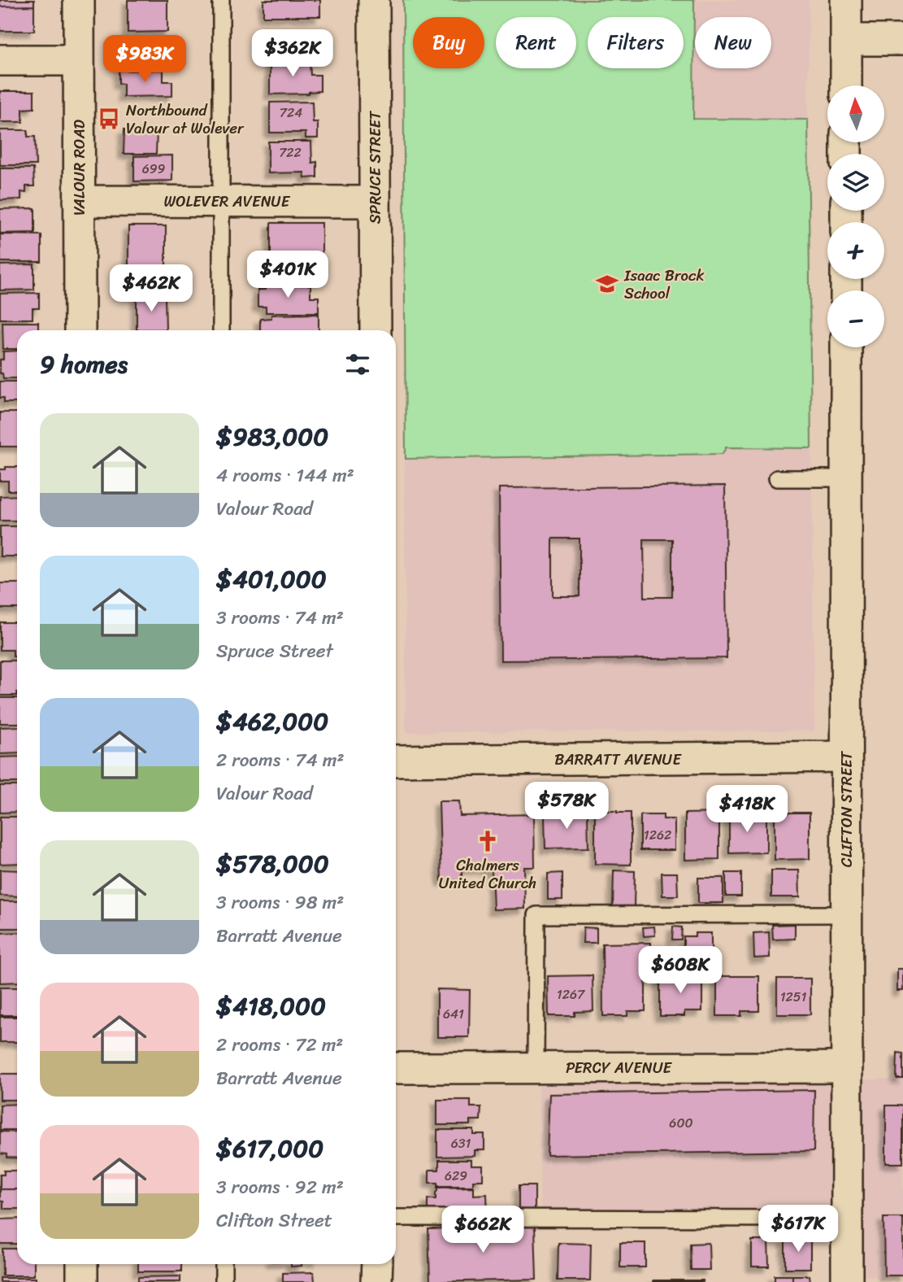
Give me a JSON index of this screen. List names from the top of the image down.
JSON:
{
  "streets": {
    "street": [
      "VALOUR ROAD",
      "SPRUCE STREET",
      "WOLEVER AVENUE",
      "BARRATT AVENUE",
      "CLIFTON STREET",
      "PERCY AVENUE"
    ]
  },
  "crossings": [
    ["VALOUR ROAD", "WOLEVER AVENUE"],
    ["SPRUCE STREET", "WOLEVER AVENUE"],
    ["BARRATT AVENUE", "CLIFTON STREET"],
    ["CLIFTON STREET", "PERCY AVENUE"]
  ],
  "places": {
    "bus stop": ["Northbound Valour at Wolever"],
    "school or university": ["Isaac Brock School"],
    "church": ["Chalmers United Church"]
  },
  "house_numbers": [
    "724",
    "722",
    "699",
    "1262",
    "1267",
    "1251",
    "641",
    "600",
    "631",
    "629"
  ],
  "north": "top",
  "page": {
    "chip": [
      "Buy",
      "Rent",
      "Filters",
      "New"
    ],
    "price": [
      "$362K",
      "$983K",
      "$401K",
      "$462K",
      "$578K",
      "$418K",
      "$608K",
      "$617K",
      "$662K"
    ],
    "map_buttons": ["+", "−"],
    "heading": "9 homes",
    "list": [
      {
        "name": "$983,000",
        "note": "4 rooms · 144 m² · Valour Road"
      },
      {
        "name": "$401,000",
        "note": "3 rooms · 74 m² · Spruce Street"
      },
      {
        "name": "$462,000",
        "note": "2 rooms · 74 m² · Valour Road"
      },
      {
        "name": "$578,000",
        "note": "3 rooms · 98 m² · Barratt Avenue"
      },
      {
        "name": "$418,000",
        "note": "2 rooms · 72 m² · Barratt Avenue"
      },
      {
        "name": "$617,000",
        "note": "3 rooms · 92 m² · Clifton Street"
      }
    ]
  }
}
